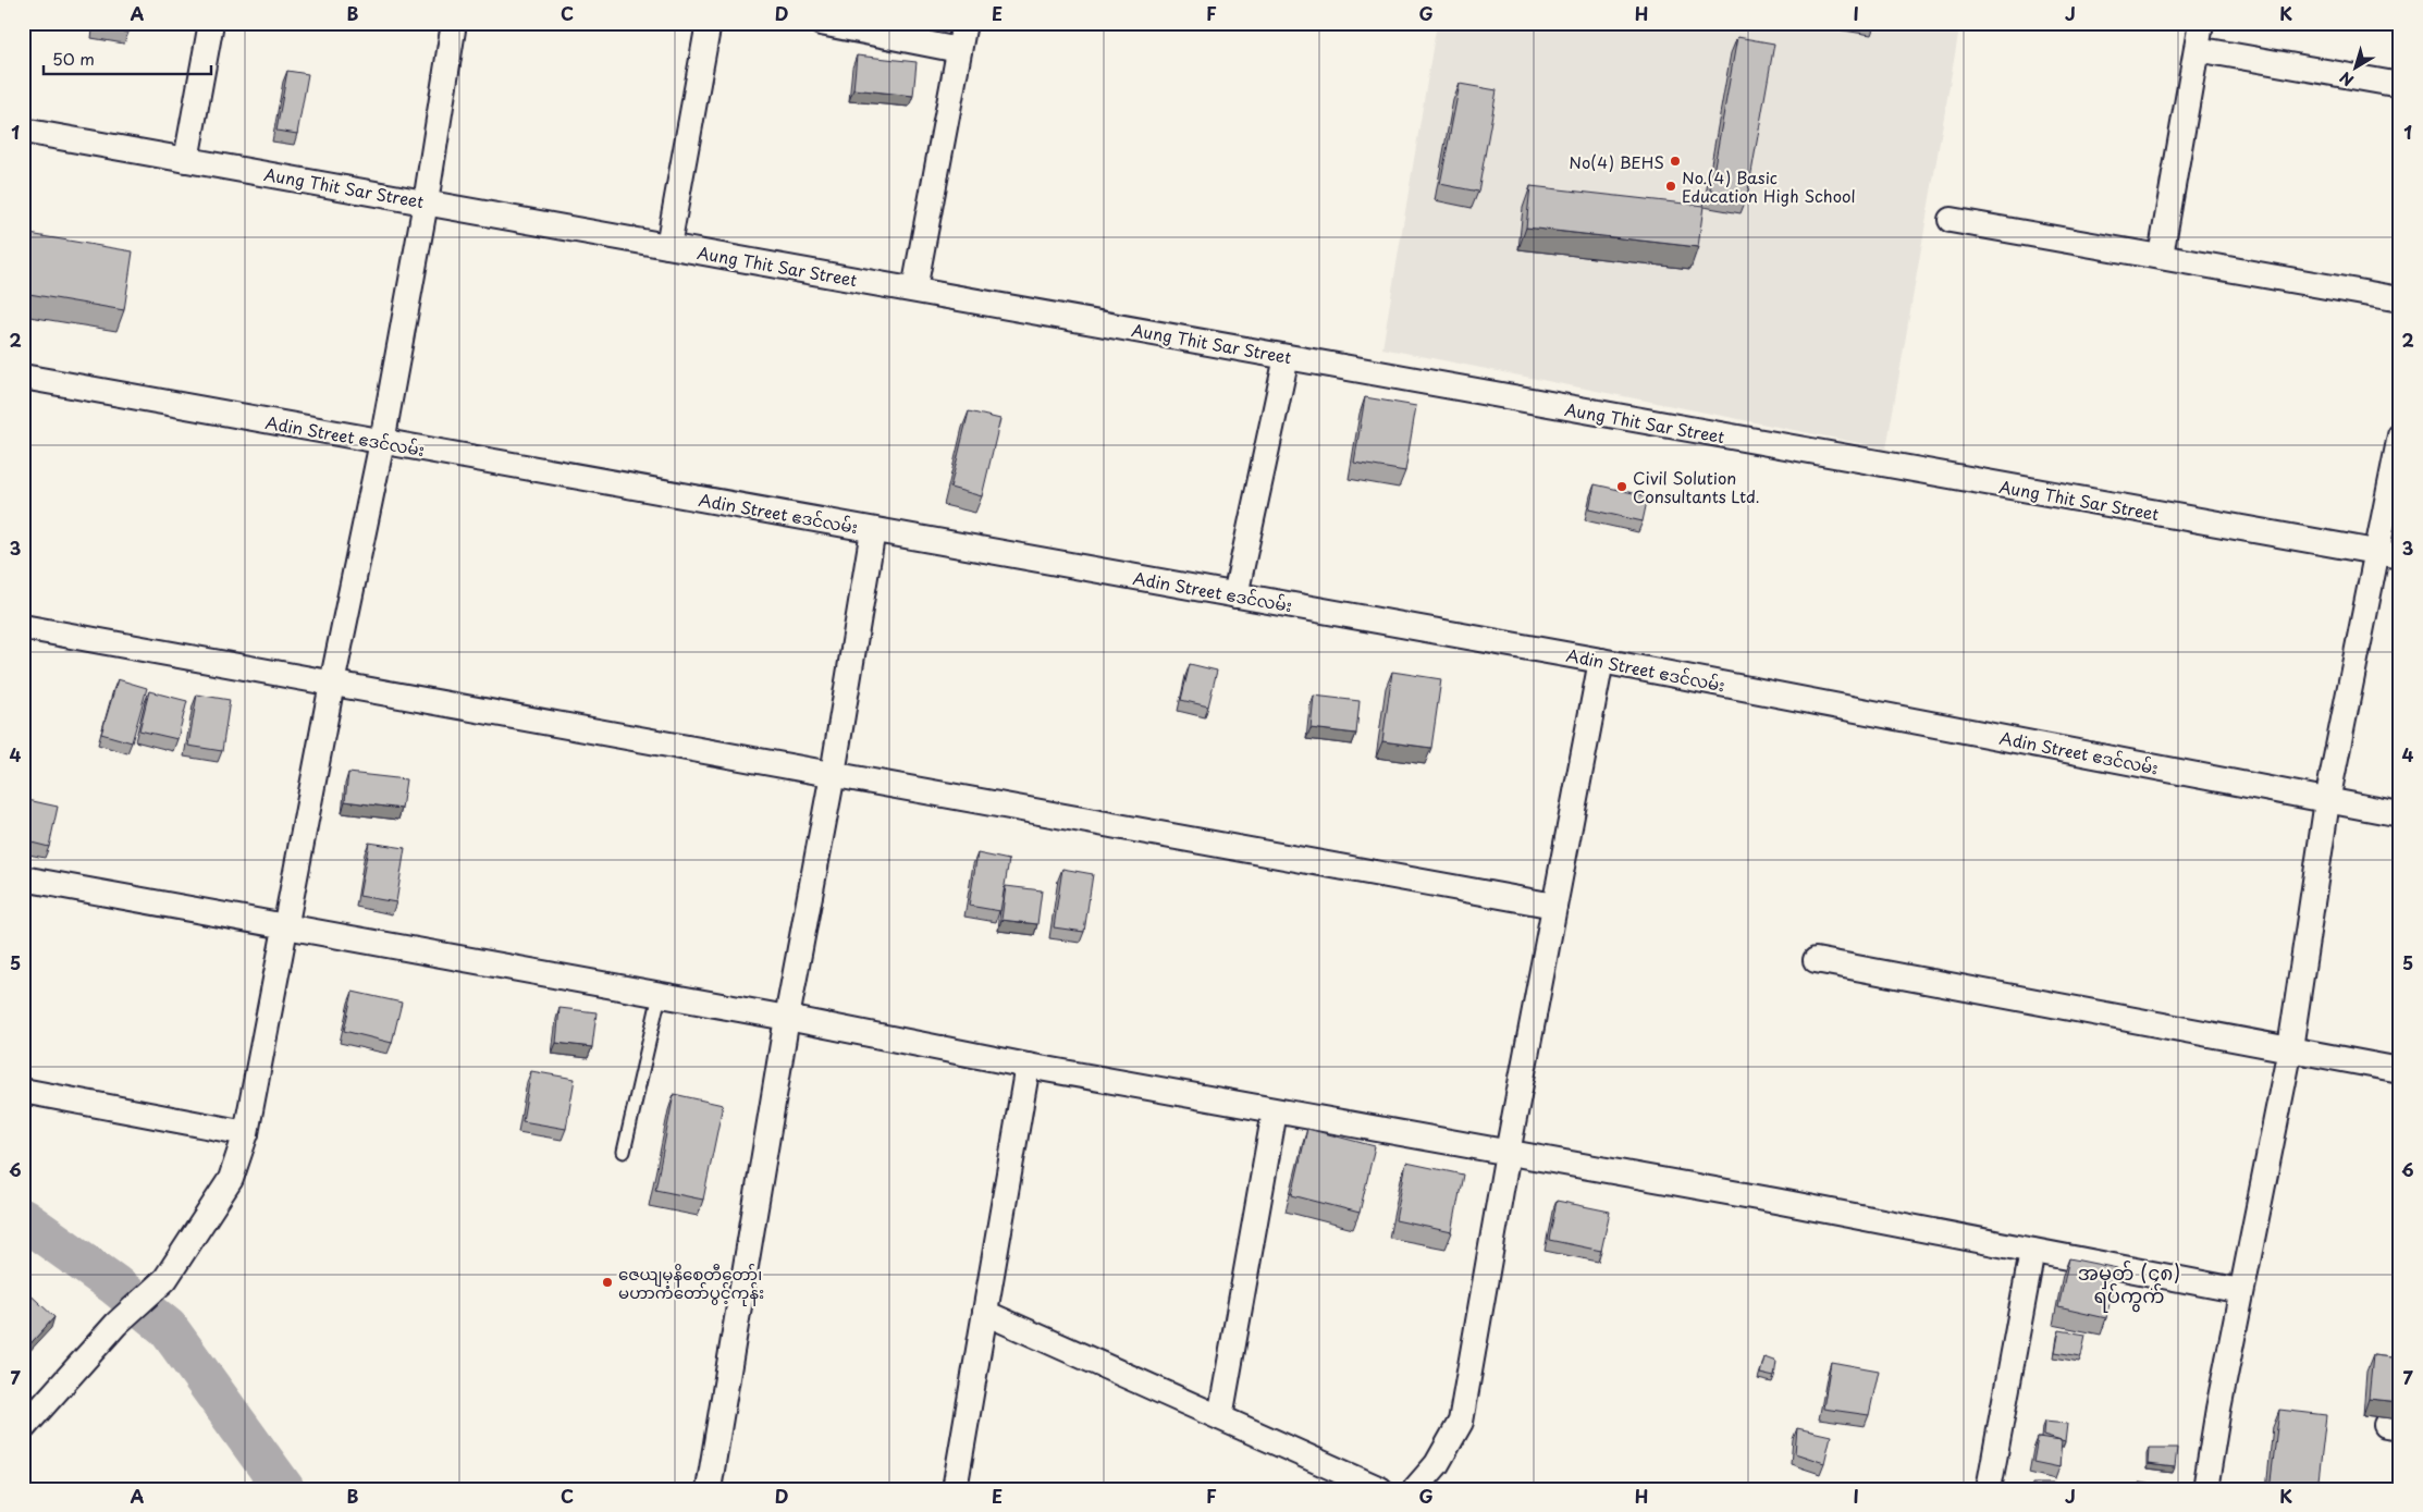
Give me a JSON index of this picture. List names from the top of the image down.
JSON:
{
  "streets": {
    "street": ["Aung Thit Sar Street", "Adin Street ဧဒင်လမ်း"]
  },
  "districts": ["အမှတ် (၄၈) ရပ်ကွက်"],
  "places": [
    "No(4) BEHS",
    "No.(4) Basic Education High School",
    "Civil Solution Consultants Ltd.",
    "ဇေယျမုနိစေတီတော်၊ မဟာကံတော်ပွင့်ကုန်း"
  ],
  "scale_bar": "50 m",
  "north": "bottom left",
  "grid": {
    "columns": [
      "A",
      "B",
      "C",
      "D",
      "E",
      "F",
      "G",
      "H",
      "I",
      "J",
      "K"
    ],
    "rows": [
      "1",
      "2",
      "3",
      "4",
      "5",
      "6",
      "7"
    ]
  }
}
